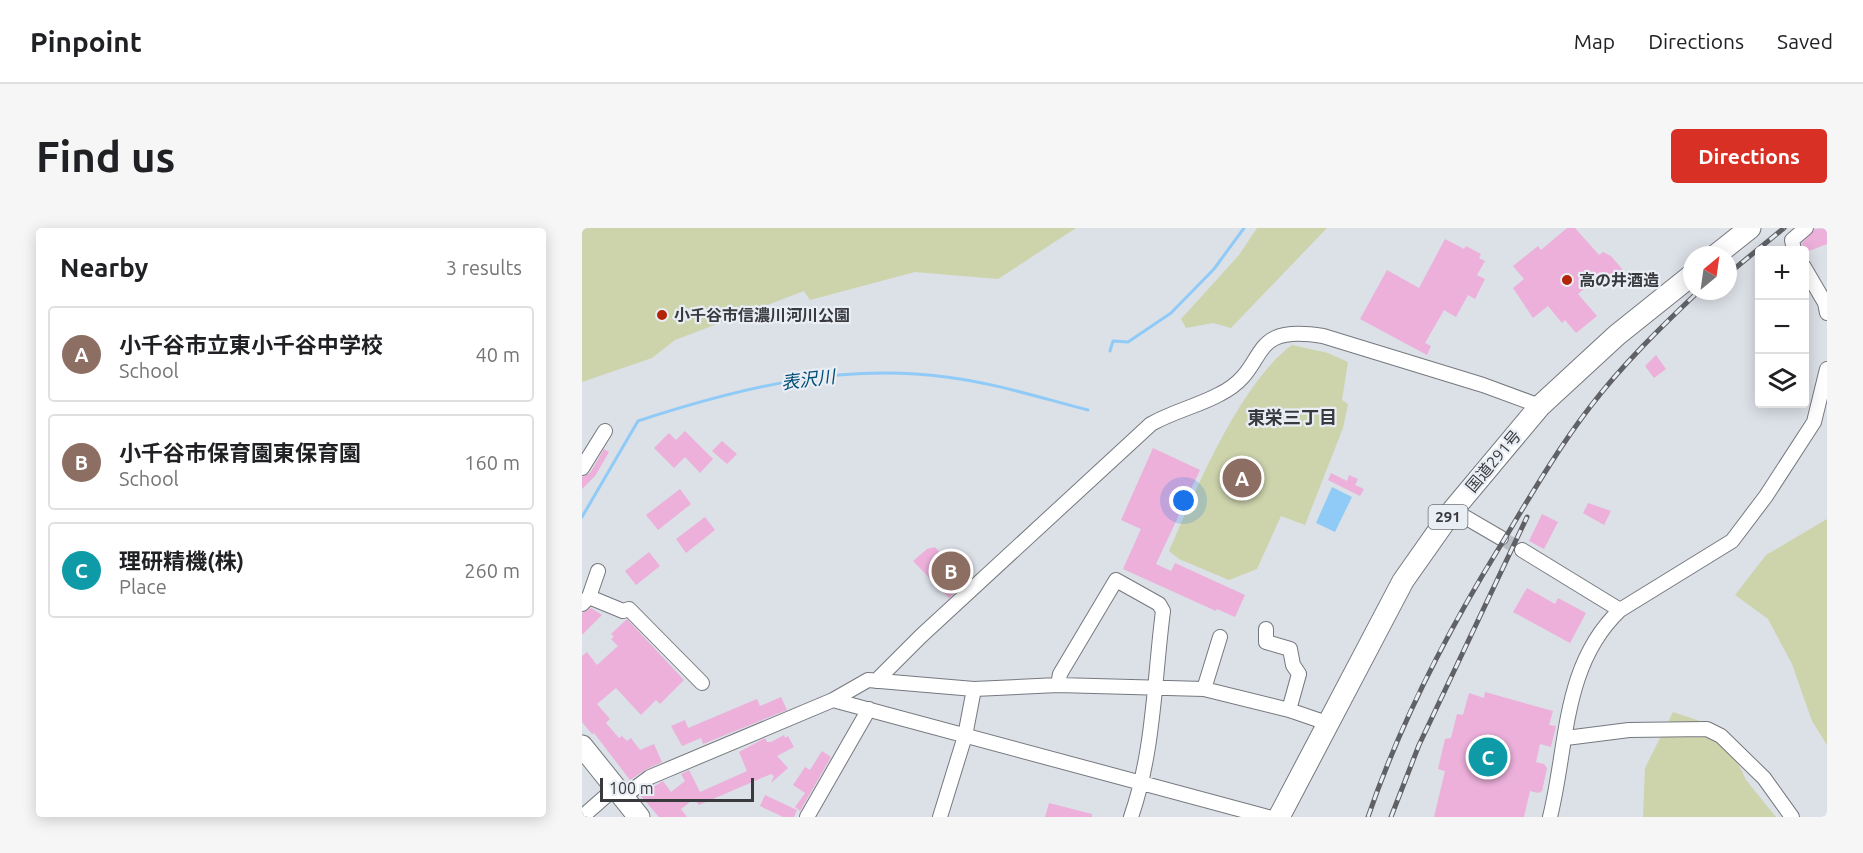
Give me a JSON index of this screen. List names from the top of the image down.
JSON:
{
  "streets": {
    "highway": ["国道291号", "291"]
  },
  "districts": ["東栄三丁目"],
  "water": ["表沢川"],
  "places": ["高の井酒造", "小千谷市信濃川河川公園"],
  "scale_bar": "100 m",
  "north": "top right",
  "page": {
    "header": "Pinpoint",
    "nav": ["Map", "Directions", "Saved"],
    "buttons": "Directions",
    "title": "Find us",
    "heading": ["Nearby", "3 results"],
    "map_buttons": ["+", "−"],
    "list": [
      {
        "mark": "A",
        "name": "小千谷市立東小千谷中学校",
        "note": "School",
        "value": "40 m"
      },
      {
        "mark": "B",
        "name": "小千谷市保育園東保育園",
        "note": "School",
        "value": "160 m"
      },
      {
        "mark": "C",
        "name": "理研精機(株)",
        "note": "Place",
        "value": "260 m"
      }
    ],
    "pins": ["A", "B", "C"],
    "scale": "100 m"
  }
}
